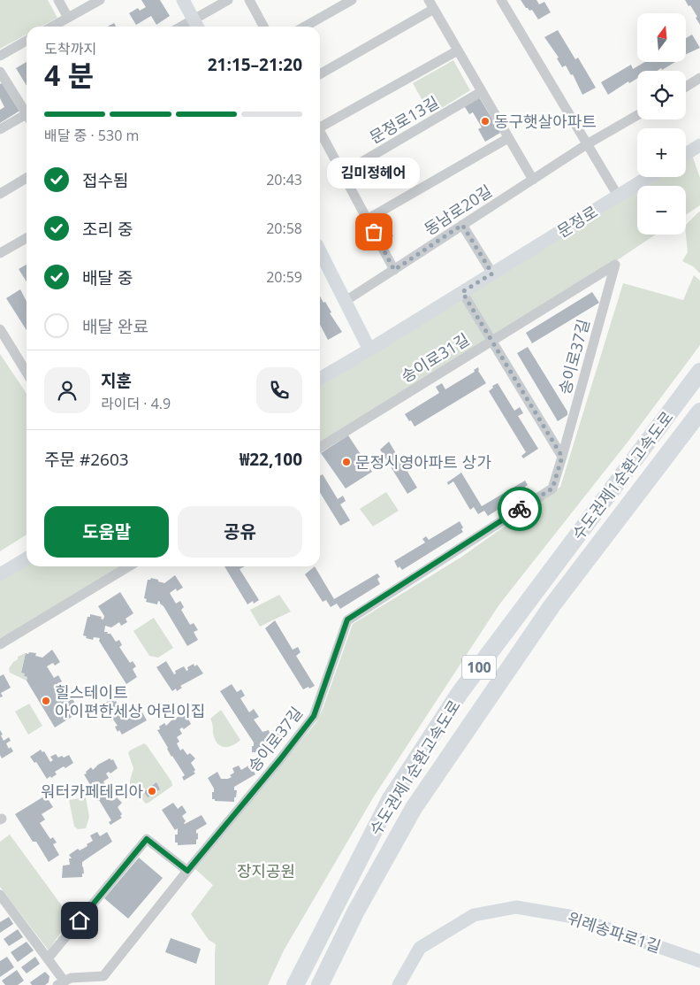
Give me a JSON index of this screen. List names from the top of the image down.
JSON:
{
  "streets": {
    "highway": ["수도권제1순환고속도로", "100"],
    "street": [
      "문정로13길",
      "동남로20길",
      "문정로",
      "송이로37길",
      "송이로31길",
      "위례송파로1길"
    ]
  },
  "crossings": [
    ["송이로37길", "송이로31길"]
  ],
  "parks": ["장지공원"],
  "places": [
    "동구햇살아파트",
    "김미정헤어",
    "문정시영아파트 상가",
    "힐스테이트 아이편한세상 어린이집",
    "워터카페테리아"
  ],
  "north": "top",
  "page": {
    "map_buttons": ["+", "−"],
    "heading": ["4 분", "도착까지", "21:15–21:20"],
    "panel": [
      "지훈",
      "라이더 · 4.9",
      "주문 #2603",
      "₩22,100"
    ],
    "bar": "배달 중 · 530 m",
    "list": [
      ["접수됨", "20:43"],
      ["조리 중", "20:58"],
      ["배달 중", "20:59"],
      "배달 완료"
    ],
    "bubble": "김미정헤어",
    "buttons": ["도움말", "공유"]
  }
}
